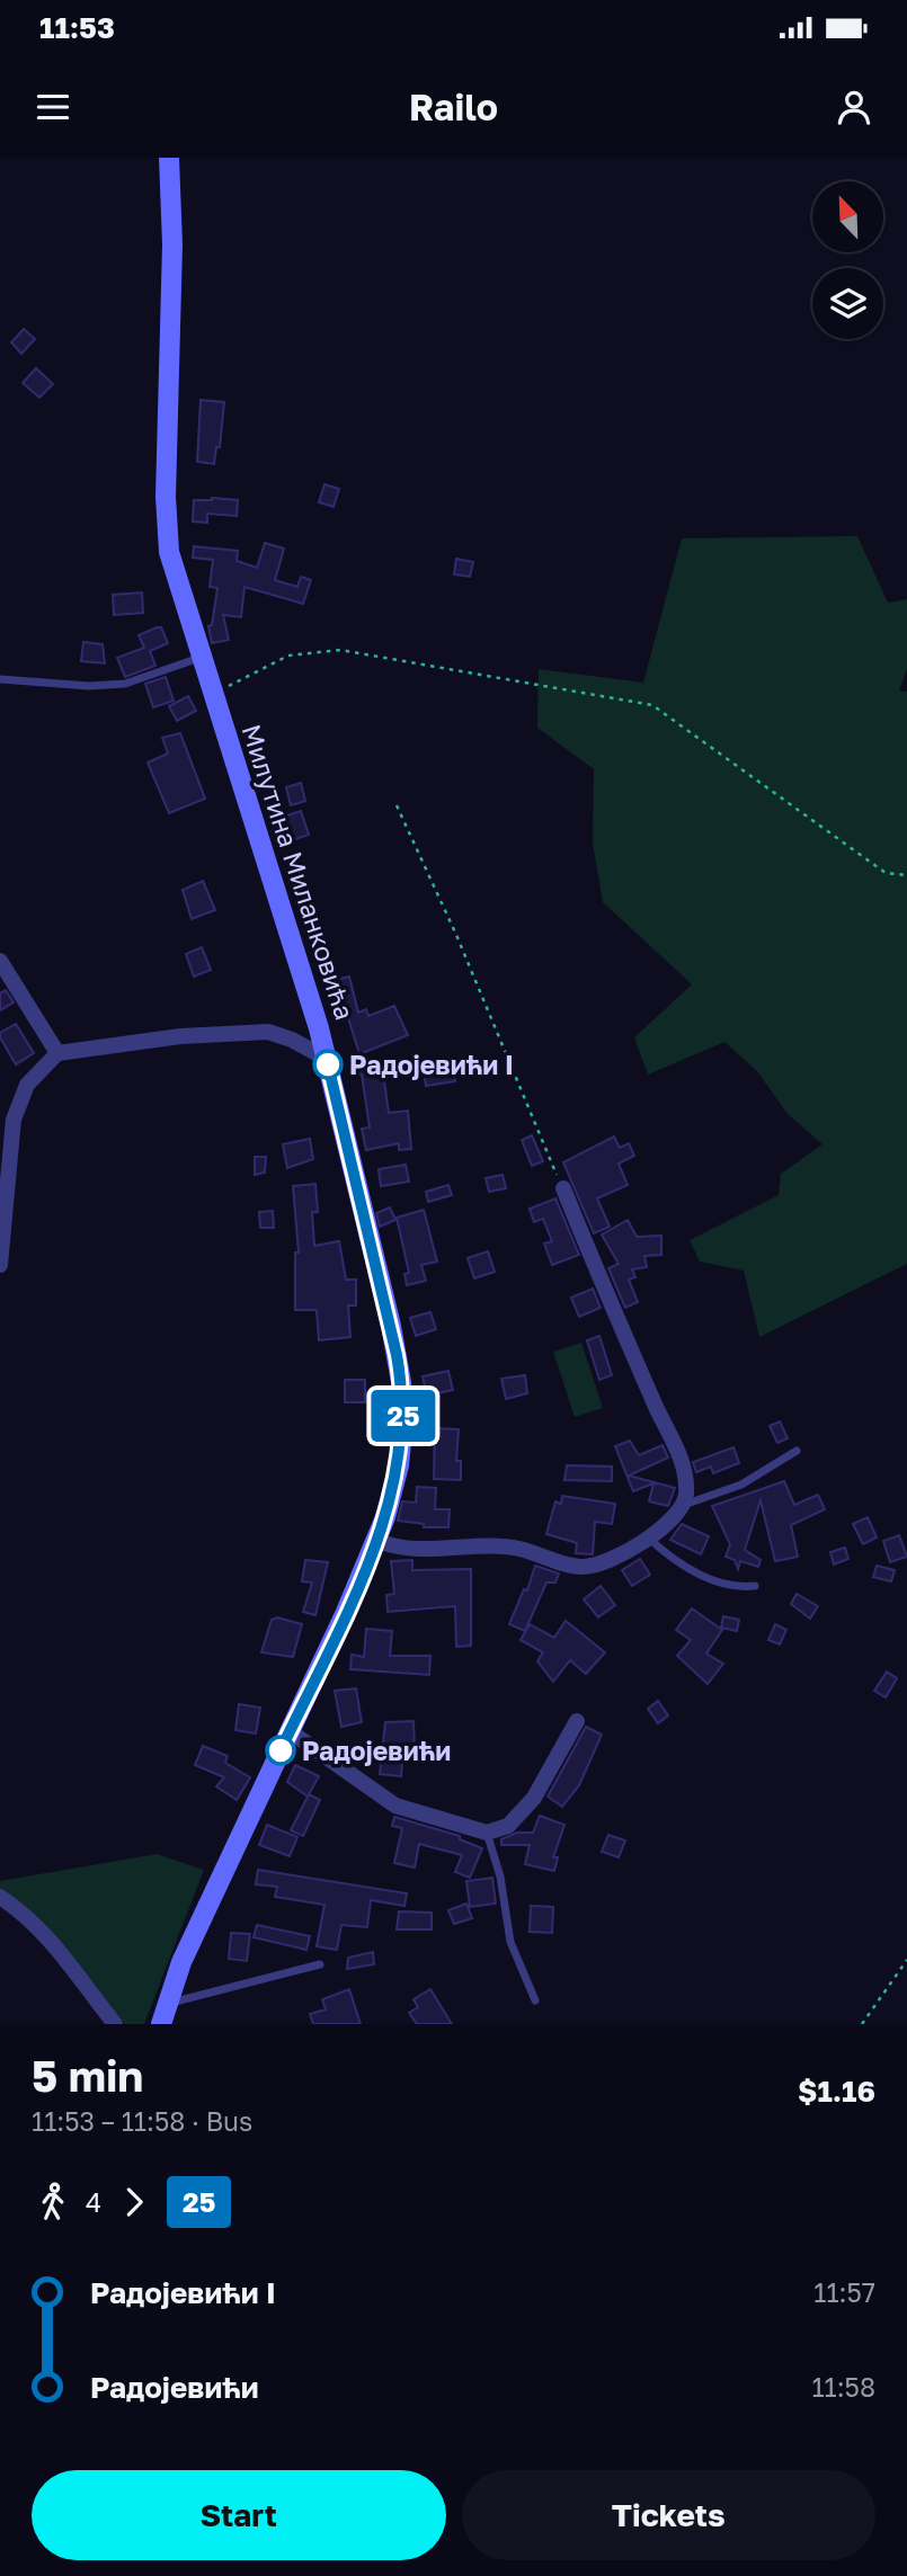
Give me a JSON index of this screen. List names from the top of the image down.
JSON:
{
  "streets": {
    "main road": ["Милутина Миланковића"]
  },
  "places": ["Радојевићи I", "Радојевићи"],
  "lines": ["bus line 25"],
  "north": "top left",
  "page": {
    "status": "11:53",
    "header": "Railo",
    "on_map": "25",
    "heading": ["5 min", "11:53 – 11:58 · Bus", "$1.16"],
    "legs": ["4", "25"],
    "list": [
      {
        "name": "Радојевићи I",
        "value": "11:57"
      },
      {
        "name": "Радојевићи",
        "value": "11:58"
      }
    ],
    "buttons": ["Start", "Tickets"]
  }
}
